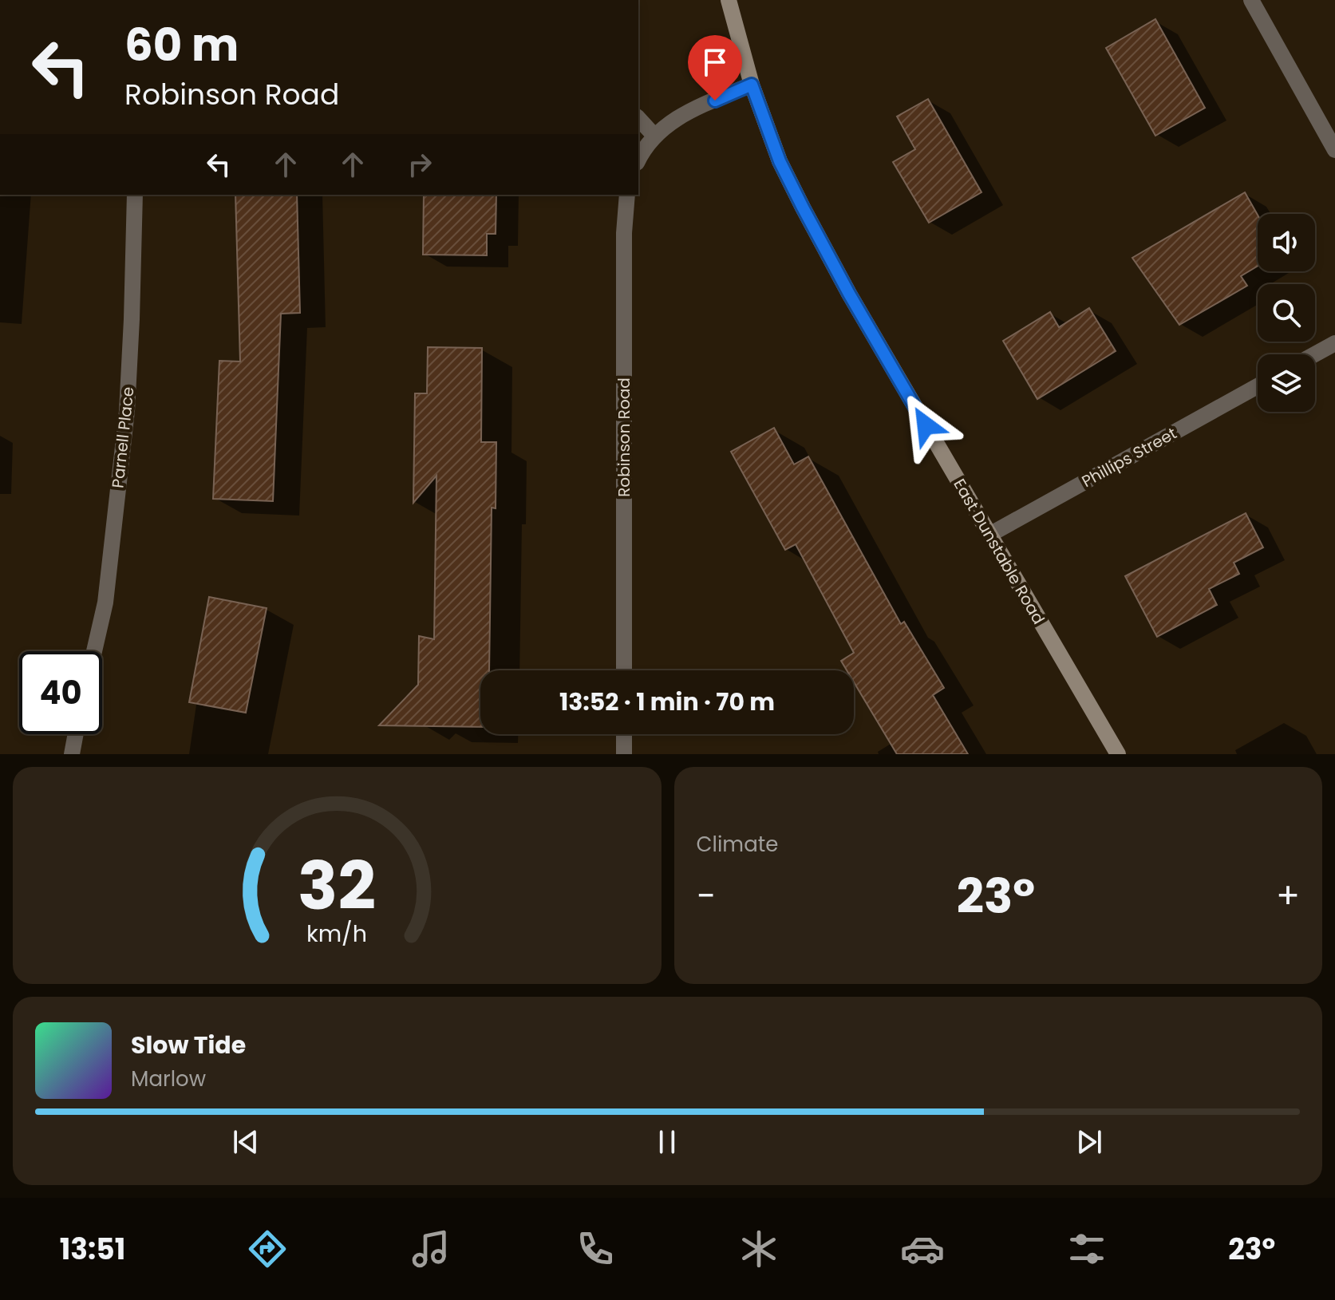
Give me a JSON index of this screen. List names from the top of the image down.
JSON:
{
  "streets": {
    "street": [
      "Parnell Place",
      "Robinson Road",
      "Phillips Street",
      "East Dunstable Road"
    ]
  },
  "crossings": [
    ["Phillips Street", "East Dunstable Road"]
  ],
  "page": {
    "turn": ["60 m", "Robinson Road"],
    "limit": "40",
    "trip": "13:52 · 1 min · 70 m",
    "tile": "Climate",
    "heat": ["−", "23°", "+"],
    "song": ["Slow Tide", "Marlow"],
    "tabs": ["13:51", "23°"],
    "gauge": ["32", "km/h"]
  }
}
